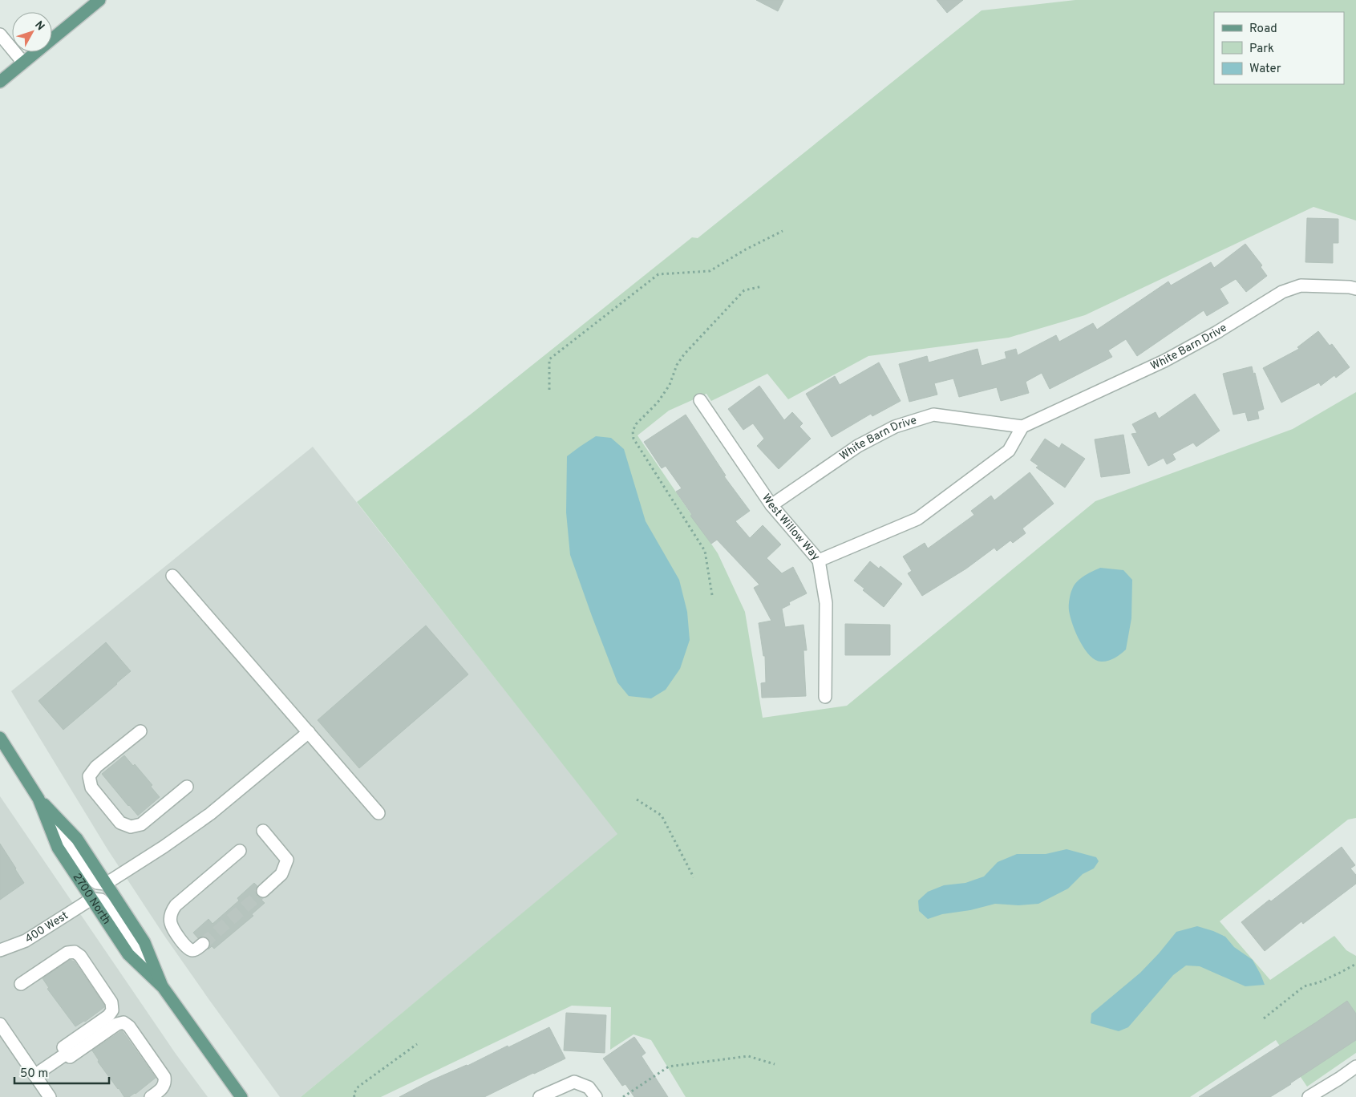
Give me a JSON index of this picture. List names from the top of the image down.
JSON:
{
  "streets": {
    "main road": ["2700 North"],
    "street": ["White Barn Drive", "West Willow Way", "400 West"]
  },
  "crossings": [
    ["White Barn Drive", "West Willow Way"],
    ["2700 North", "400 West"]
  ],
  "legend": ["Road", "Park", "Water"],
  "scale_bar": "50 m",
  "north": "top right"
}
